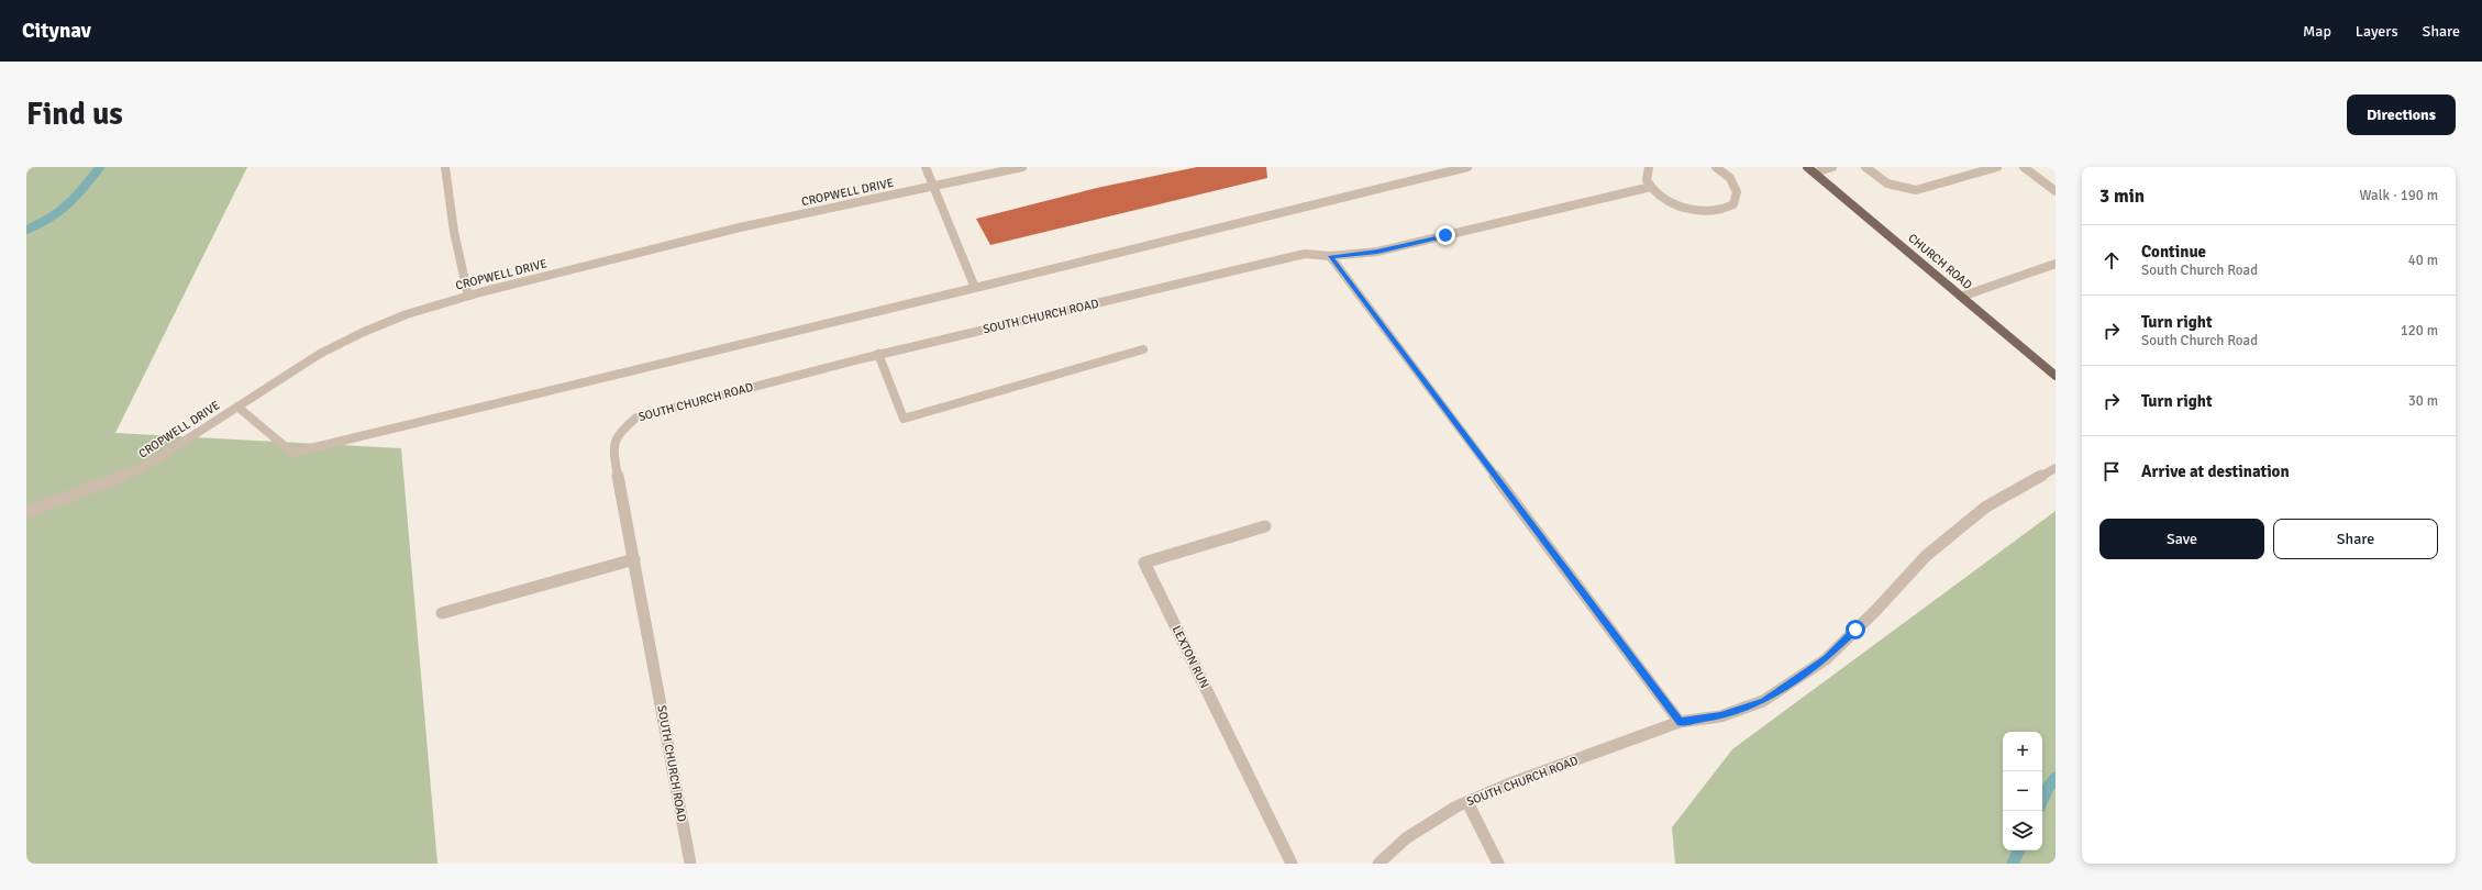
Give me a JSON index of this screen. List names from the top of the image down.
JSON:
{
  "streets": {
    "main road": ["CHURCH ROAD"],
    "street": ["CROPWELL DRIVE", "SOUTH CHURCH ROAD", "LEXTON RUN"]
  },
  "page": {
    "header": "Citynav",
    "nav": ["Map", "Layers", "Share"],
    "buttons": [
      "Directions",
      ["Save", "Share"]
    ],
    "title": "Find us",
    "heading": ["3 min", "Walk · 190 m"],
    "list": [
      ["Continue", "South Church Road", "40 m"],
      ["Turn right", "South Church Road", "120 m"],
      ["Turn right", "30 m"],
      "Arrive at destination"
    ],
    "map_buttons": ["+", "−"]
  }
}
